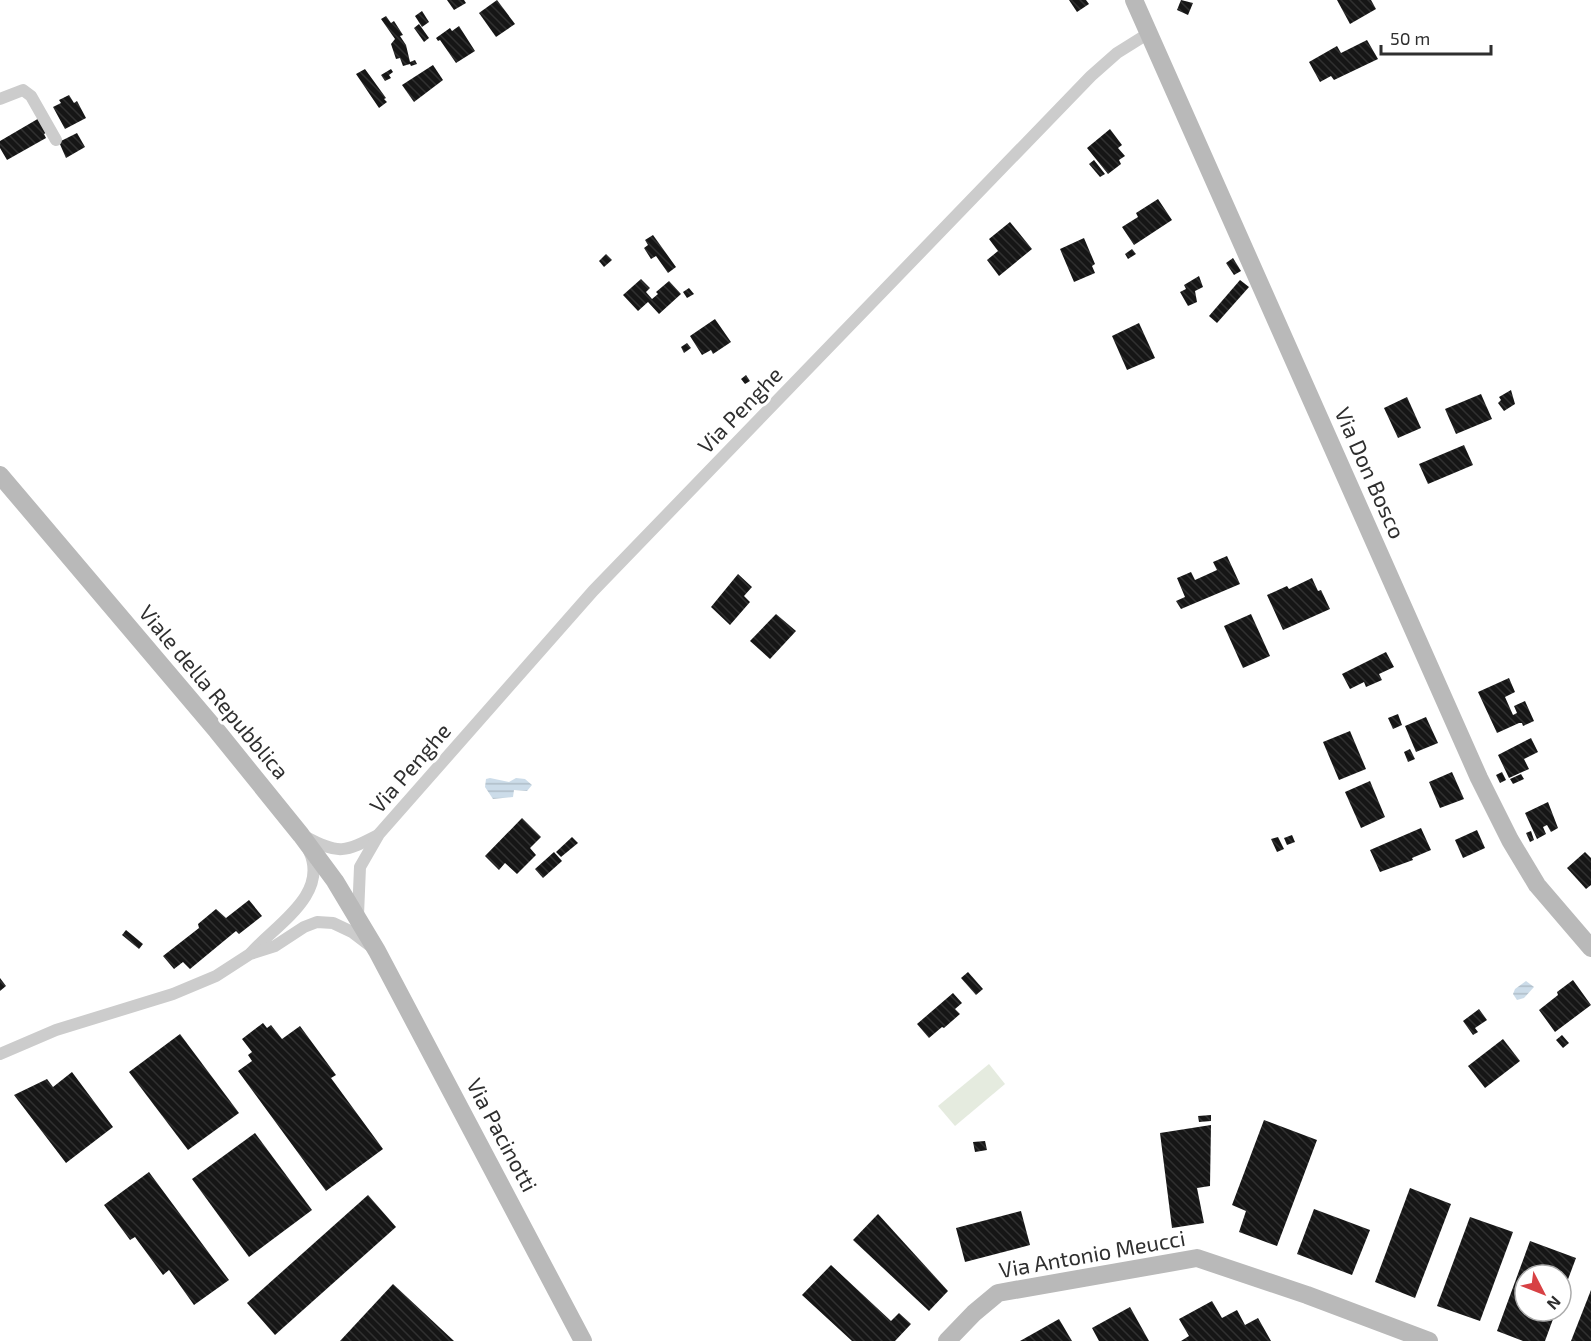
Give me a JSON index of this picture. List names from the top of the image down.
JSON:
{
  "streets": {
    "main road": [
      "Via Don Bosco",
      "Viale della Repubblica",
      "Via Pacinotti",
      "Via Antonio Meucci"
    ],
    "street": ["Via Penghe"]
  },
  "crossings": [
    ["Via Penghe", "Via Don Bosco"],
    ["Via Penghe", "Viale della Repubblica"],
    ["Viale della Repubblica", "Via Pacinotti"]
  ],
  "scale_bar": "50 m",
  "north": "bottom right"
}
